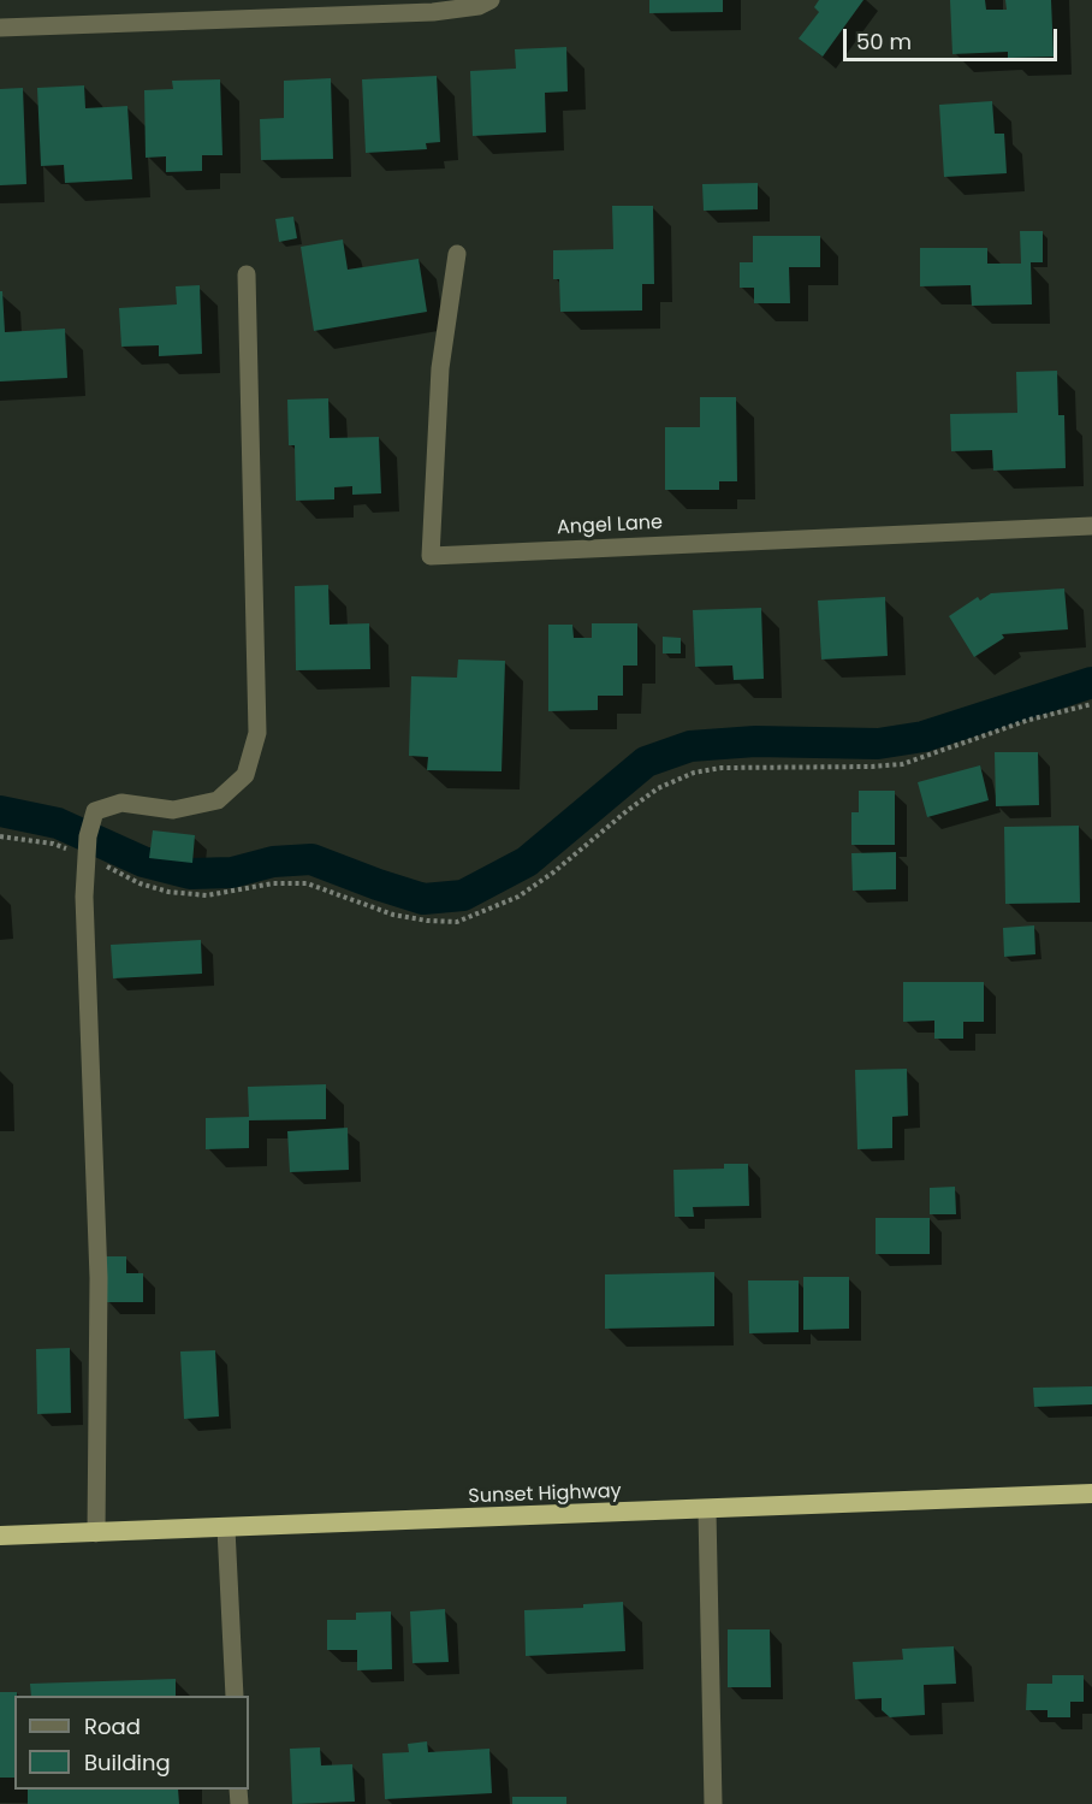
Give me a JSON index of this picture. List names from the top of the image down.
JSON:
{
  "streets": {
    "highway": ["Sunset Highway"],
    "street": ["Angel Lane"]
  },
  "legend": ["Road", "Building"],
  "scale_bar": "50 m"
}
